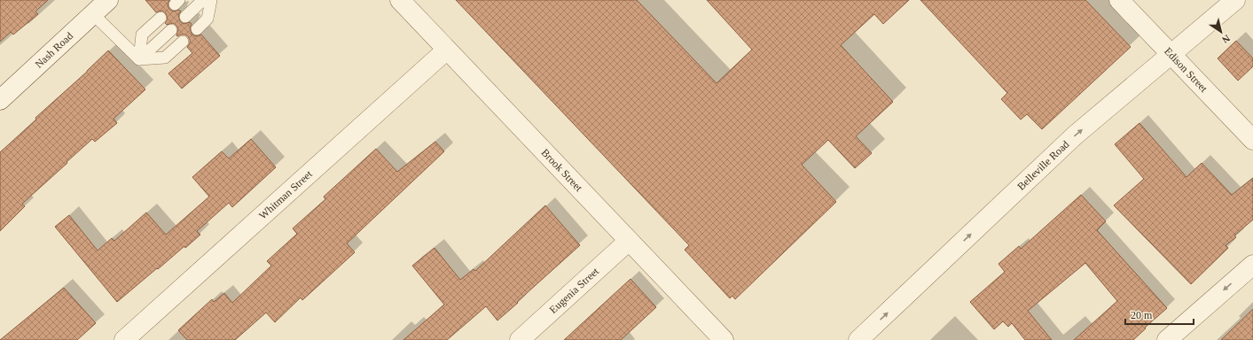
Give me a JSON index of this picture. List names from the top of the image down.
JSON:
{
  "streets": {
    "street": [
      "Nash Road",
      "Edison Street",
      "Belleville Road",
      "Brook Street",
      "Whitman Street",
      "Eugenia Street"
    ]
  },
  "crossings": [
    ["Edison Street", "Belleville Road"],
    ["Brook Street", "Whitman Street"],
    ["Brook Street", "Eugenia Street"]
  ],
  "one_way": ["Belleville Road"],
  "scale_bar": "20 m",
  "north": "bottom right"
}
